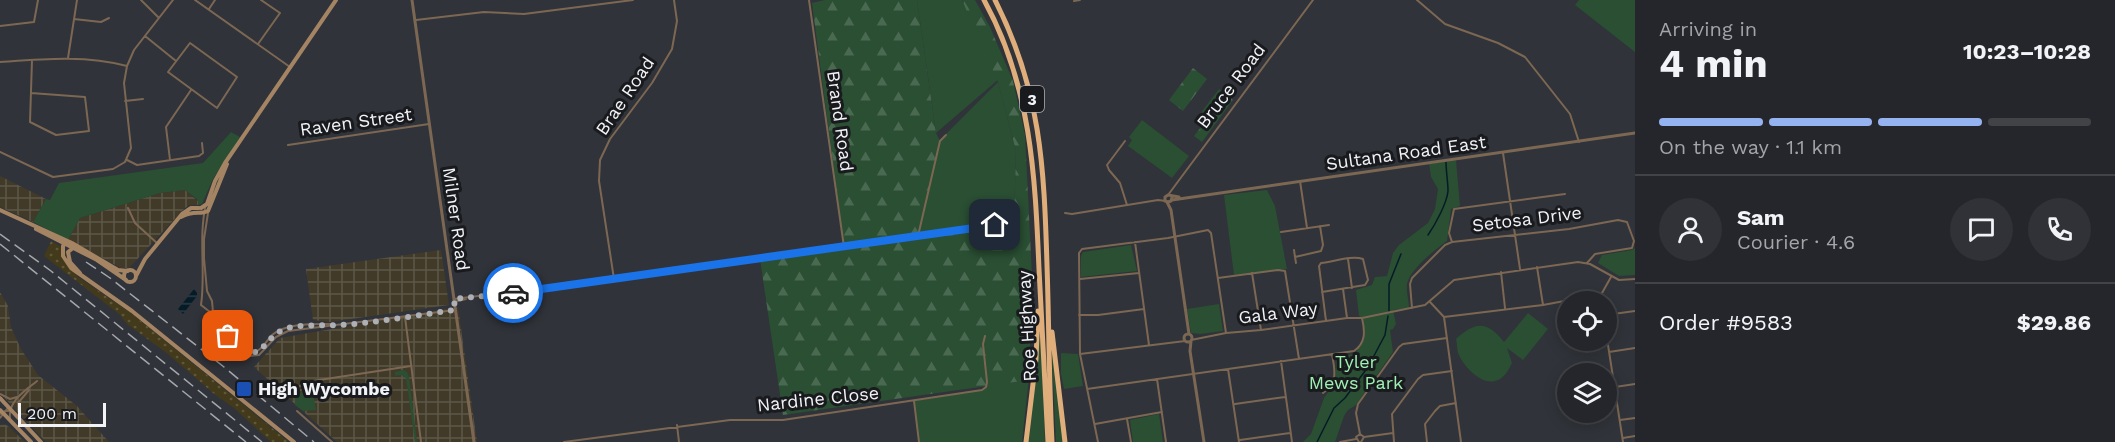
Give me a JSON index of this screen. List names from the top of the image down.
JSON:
{
  "streets": {
    "highway": ["3", "Roe Highway"],
    "street": [
      "Bruce Road",
      "Brae Road",
      "Brand Road",
      "Raven Street",
      "Sultana Road East",
      "Milner Road",
      "Setosa Drive",
      "Gala Way",
      "Nardine Close"
    ]
  },
  "crossings": [
    ["Bruce Road", "Sultana Road East"],
    ["Raven Street", "Milner Road"],
    ["Setosa Drive", "Gala Way"]
  ],
  "parks": ["Tyler Mews Park"],
  "places": {
    "transit": ["High Wycombe"]
  },
  "scale_bar": "200 m",
  "page": {
    "heading": ["4 min", "Arriving in", "10:23–10:28"],
    "panel": [
      "Sam",
      "Courier · 4.6",
      "Order #9583",
      "$29.86"
    ],
    "bar": "On the way · 1.1 km",
    "scale": "200 m"
  }
}
